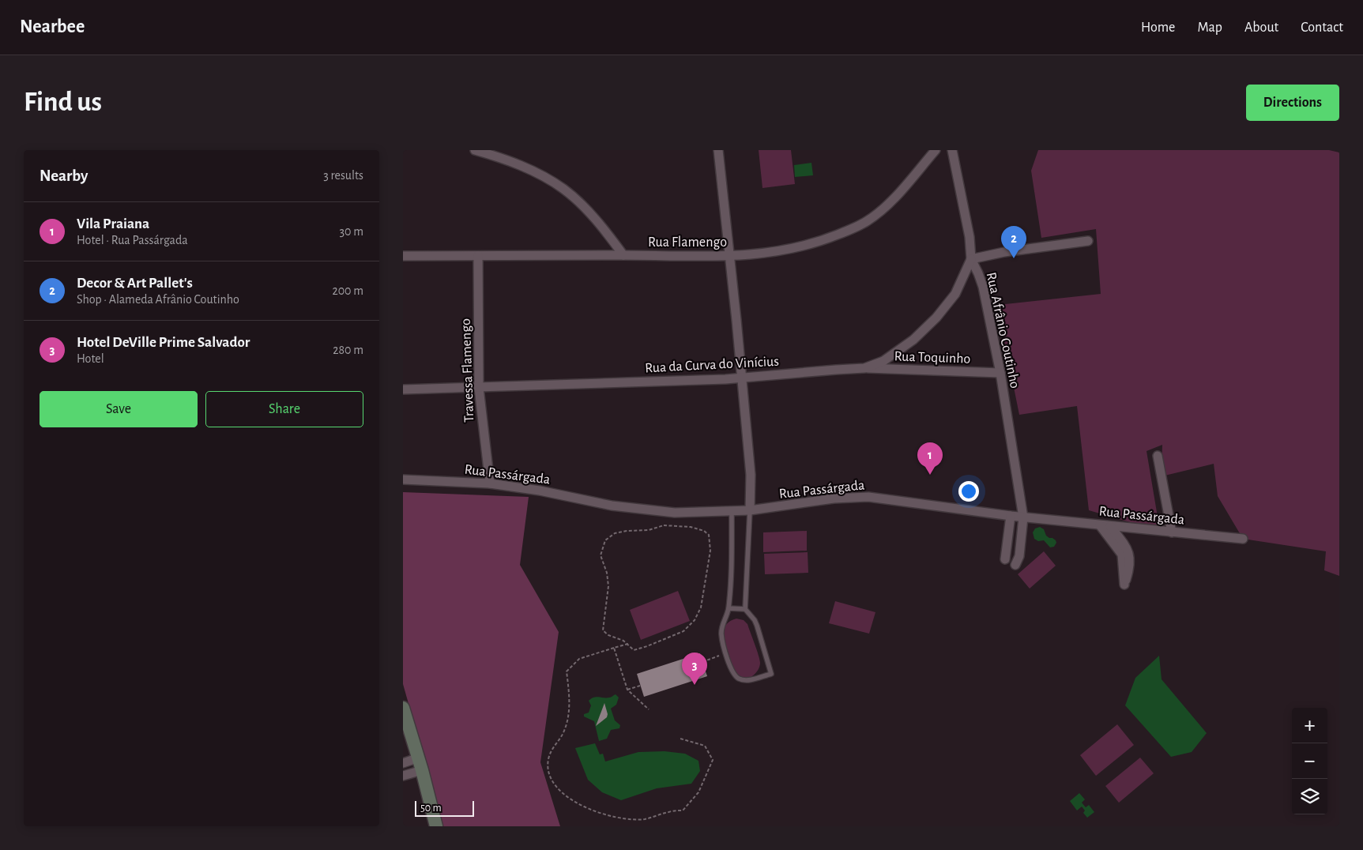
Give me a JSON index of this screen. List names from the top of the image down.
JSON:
{
  "streets": {
    "street": [
      "Rua Flamengo",
      "Rua Afrânio Coutinho",
      "Rua Toquinho",
      "Rua da Curva do Vinícius",
      "Travessa Flamengo",
      "Rua Passárgada"
    ]
  },
  "crossings": [
    ["Rua Flamengo", "Travessa Flamengo"],
    ["Rua Afrânio Coutinho", "Rua Toquinho"],
    ["Rua Afrânio Coutinho", "Rua da Curva do Vinícius"],
    ["Rua Afrânio Coutinho", "Rua Passárgada"],
    ["Rua Toquinho", "Rua da Curva do Vinícius"],
    ["Rua da Curva do Vinícius", "Travessa Flamengo"],
    ["Travessa Flamengo", "Rua Passárgada"]
  ],
  "scale_bar": "50 m",
  "page": {
    "header": "Nearbee",
    "nav": [
      "Home",
      "Map",
      "About",
      "Contact"
    ],
    "buttons": [
      "Directions",
      ["Save", "Share"]
    ],
    "title": "Find us",
    "heading": ["Nearby", "3 results"],
    "list": [
      {
        "mark": "1",
        "name": "Vila Praiana",
        "note": "Hotel · Rua Passárgada",
        "value": "30 m"
      },
      {
        "mark": "2",
        "name": "Decor & Art Pallet's",
        "note": "Shop · Alameda Afrânio Coutinho",
        "value": "200 m"
      },
      {
        "mark": "3",
        "name": "Hotel DeVille Prime Salvador",
        "note": "Hotel",
        "value": "280 m"
      }
    ],
    "pins": ["2", "1", "3"],
    "map_buttons": ["+", "−"],
    "scale": "50 m"
  }
}
